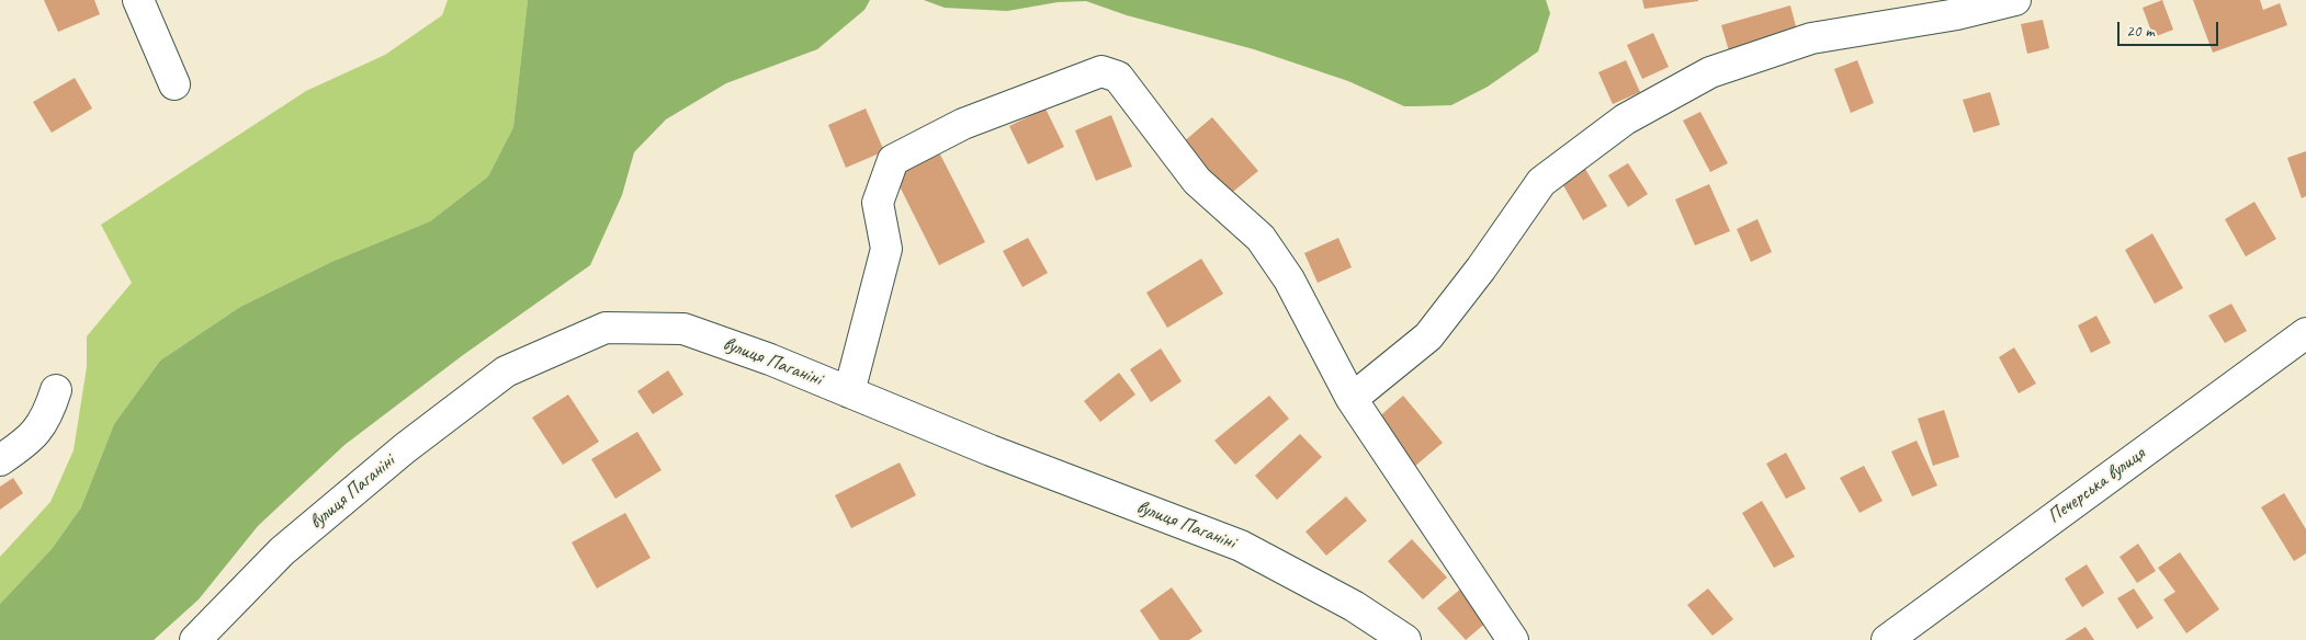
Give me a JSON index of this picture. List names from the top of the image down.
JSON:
{
  "streets": {
    "street": ["вулиця Паганіні", "Печерська вулиця"]
  },
  "scale_bar": "20 m"
}
